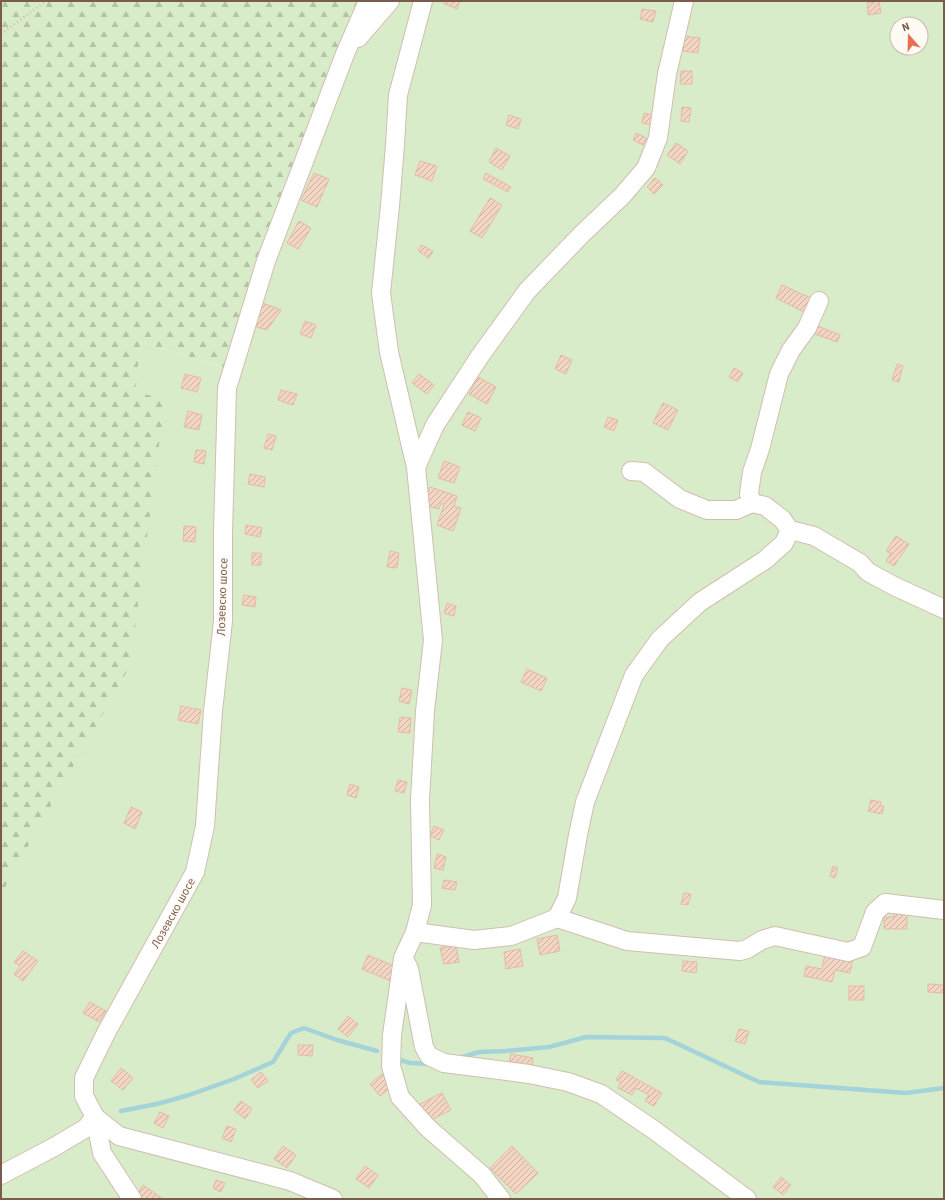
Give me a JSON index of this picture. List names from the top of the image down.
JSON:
{
  "streets": {
    "street": ["Лозевско шосе"]
  },
  "north": "top"
}
